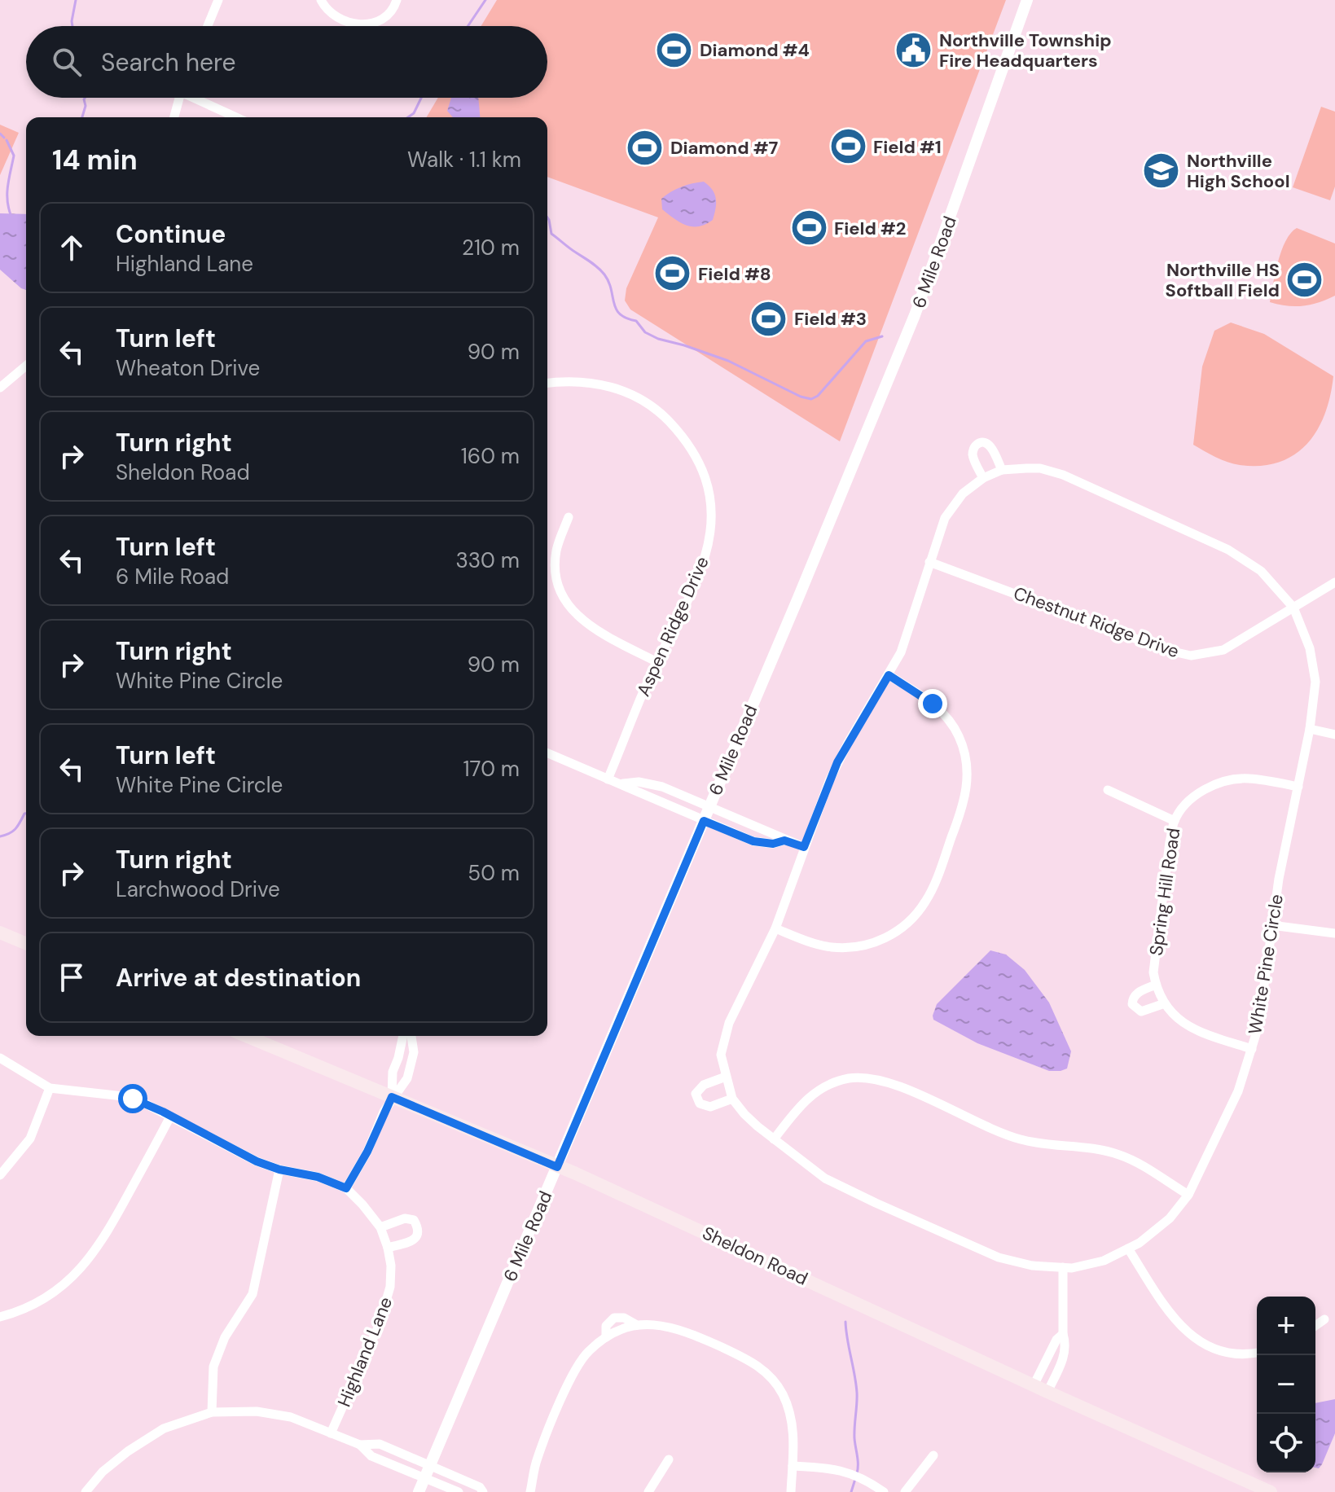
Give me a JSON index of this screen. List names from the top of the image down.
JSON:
{
  "streets": {
    "main road": ["Sheldon Road"],
    "street": [
      "6 Mile Road",
      "Chestnut Ridge Drive",
      "Aspen Ridge Drive",
      "Spring Hill Road",
      "White Pine Circle",
      "Highland Lane"
    ]
  },
  "crossings": [
    ["6 Mile Road", "Sheldon Road"],
    ["Chestnut Ridge Drive", "White Pine Circle"],
    ["Spring Hill Road", "White Pine Circle"]
  ],
  "places": {
    "sports": [
      "Diamond #4",
      "Field #1",
      "Diamond #7",
      "Field #2",
      "Field #8",
      "Northville HS Softball Field",
      "Field #3"
    ],
    "public building": ["Northville Township Fire Headquarters"],
    "school or university": ["Northville High School"]
  },
  "page": {
    "search": "Search here",
    "heading": ["14 min", "Walk · 1.1 km"],
    "list": [
      ["Continue", "Highland Lane", "210 m"],
      ["Turn left", "Wheaton Drive", "90 m"],
      ["Turn right", "Sheldon Road", "160 m"],
      ["Turn left", "6 Mile Road", "330 m"],
      ["Turn right", "White Pine Circle", "90 m"],
      ["Turn left", "White Pine Circle", "170 m"],
      ["Turn right", "Larchwood Drive", "50 m"],
      "Arrive at destination"
    ],
    "map_buttons": ["+", "−"]
  }
}
